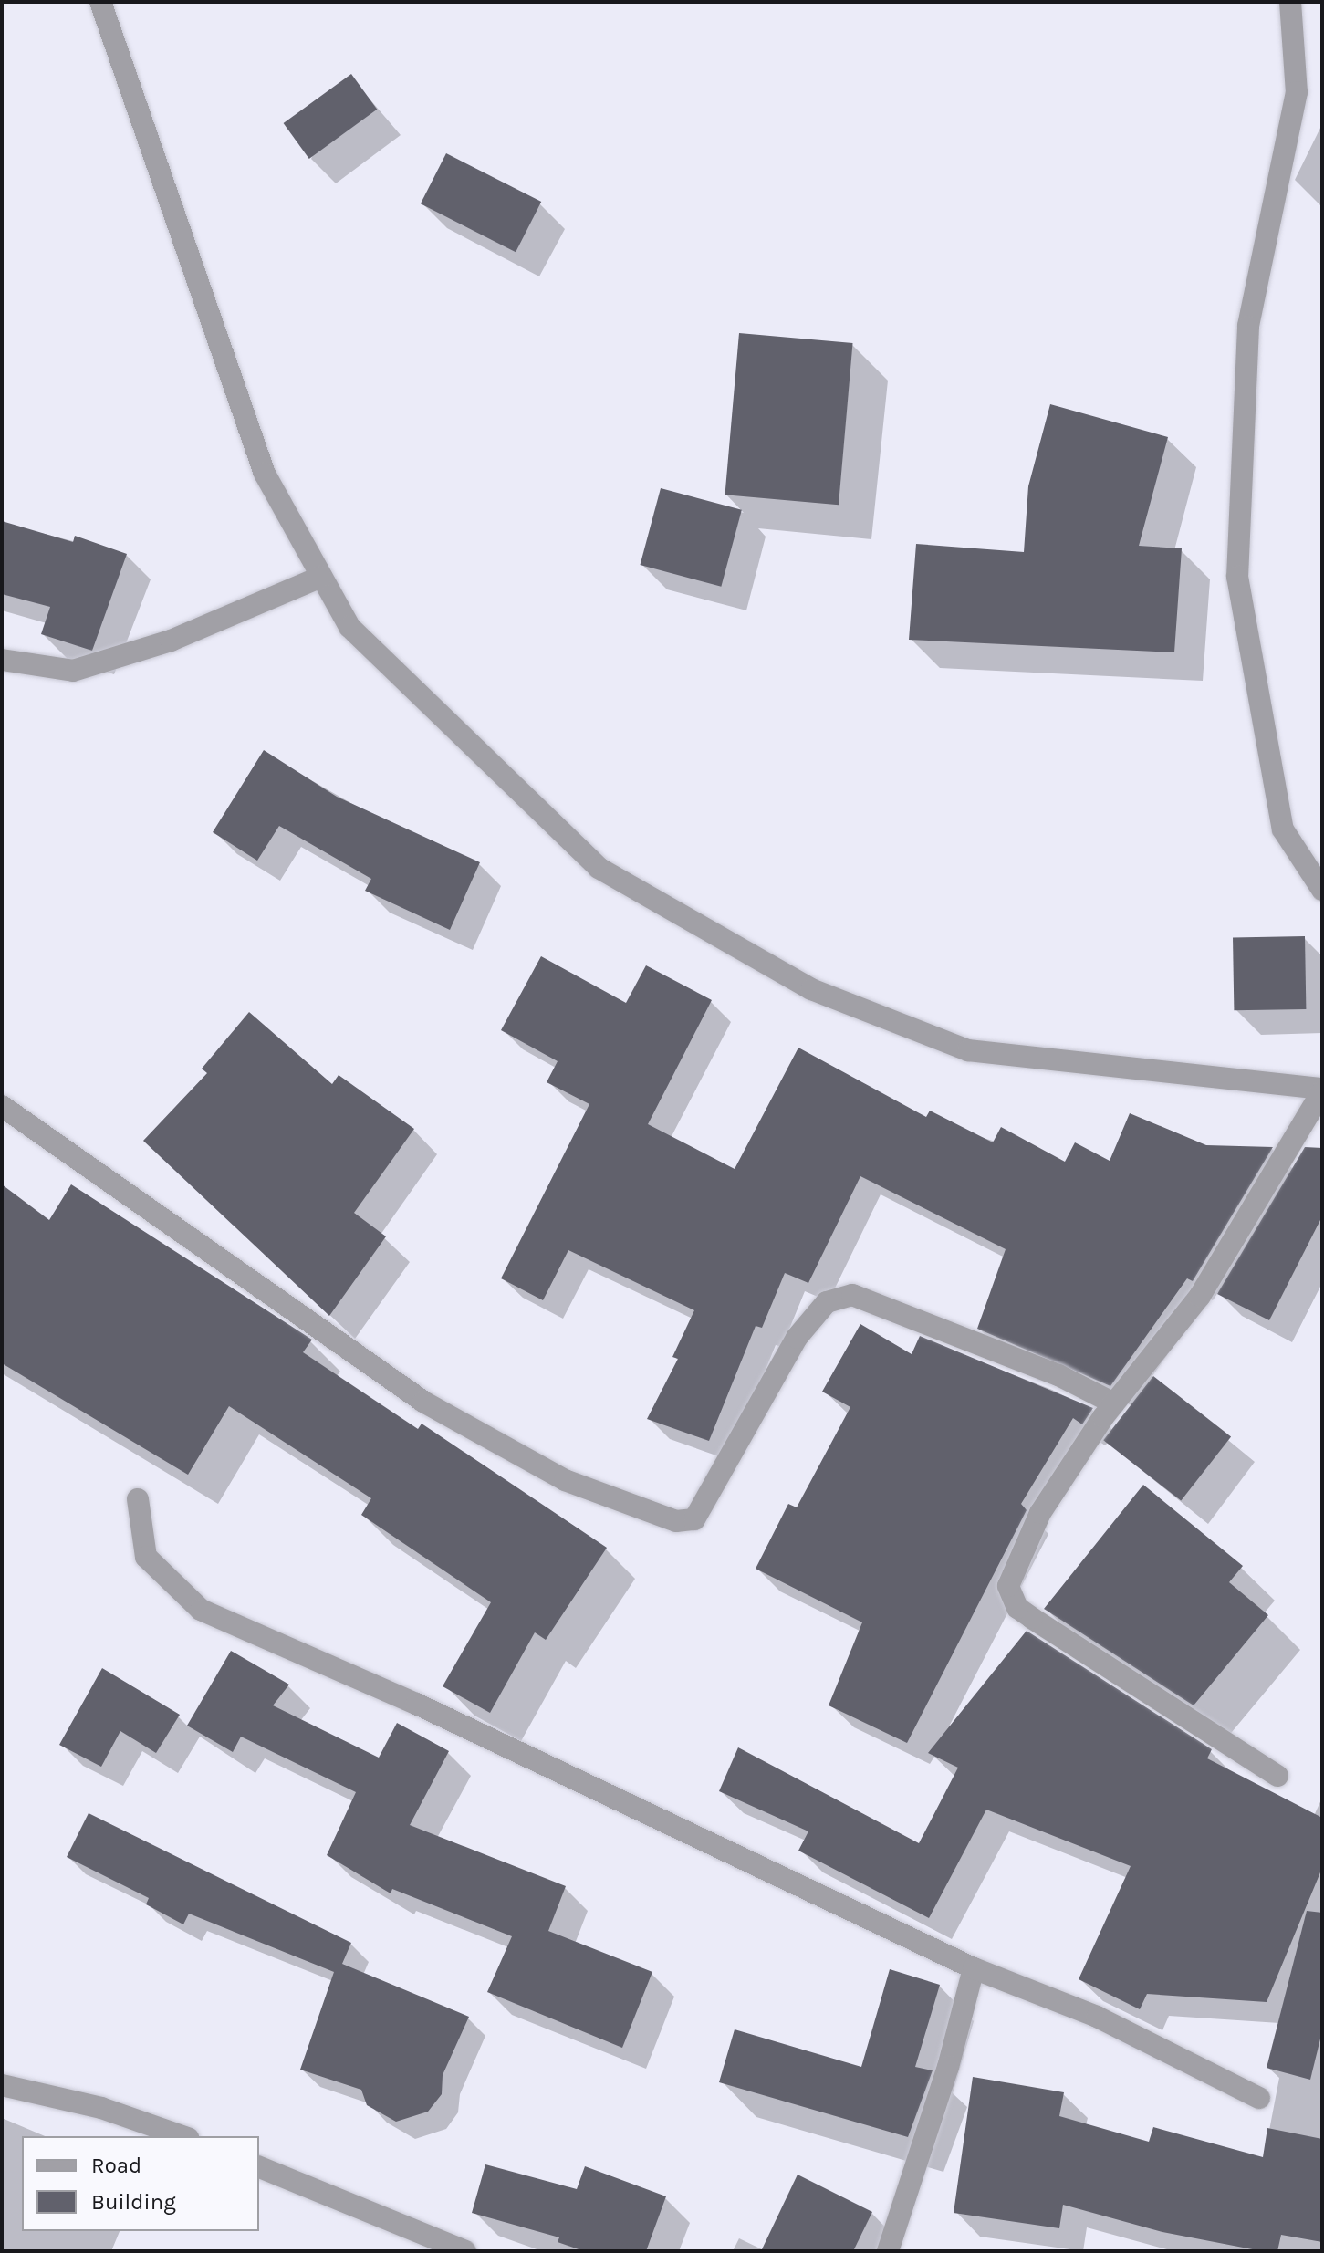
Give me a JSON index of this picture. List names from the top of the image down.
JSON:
{
  "legend": ["Road", "Building"]
}
